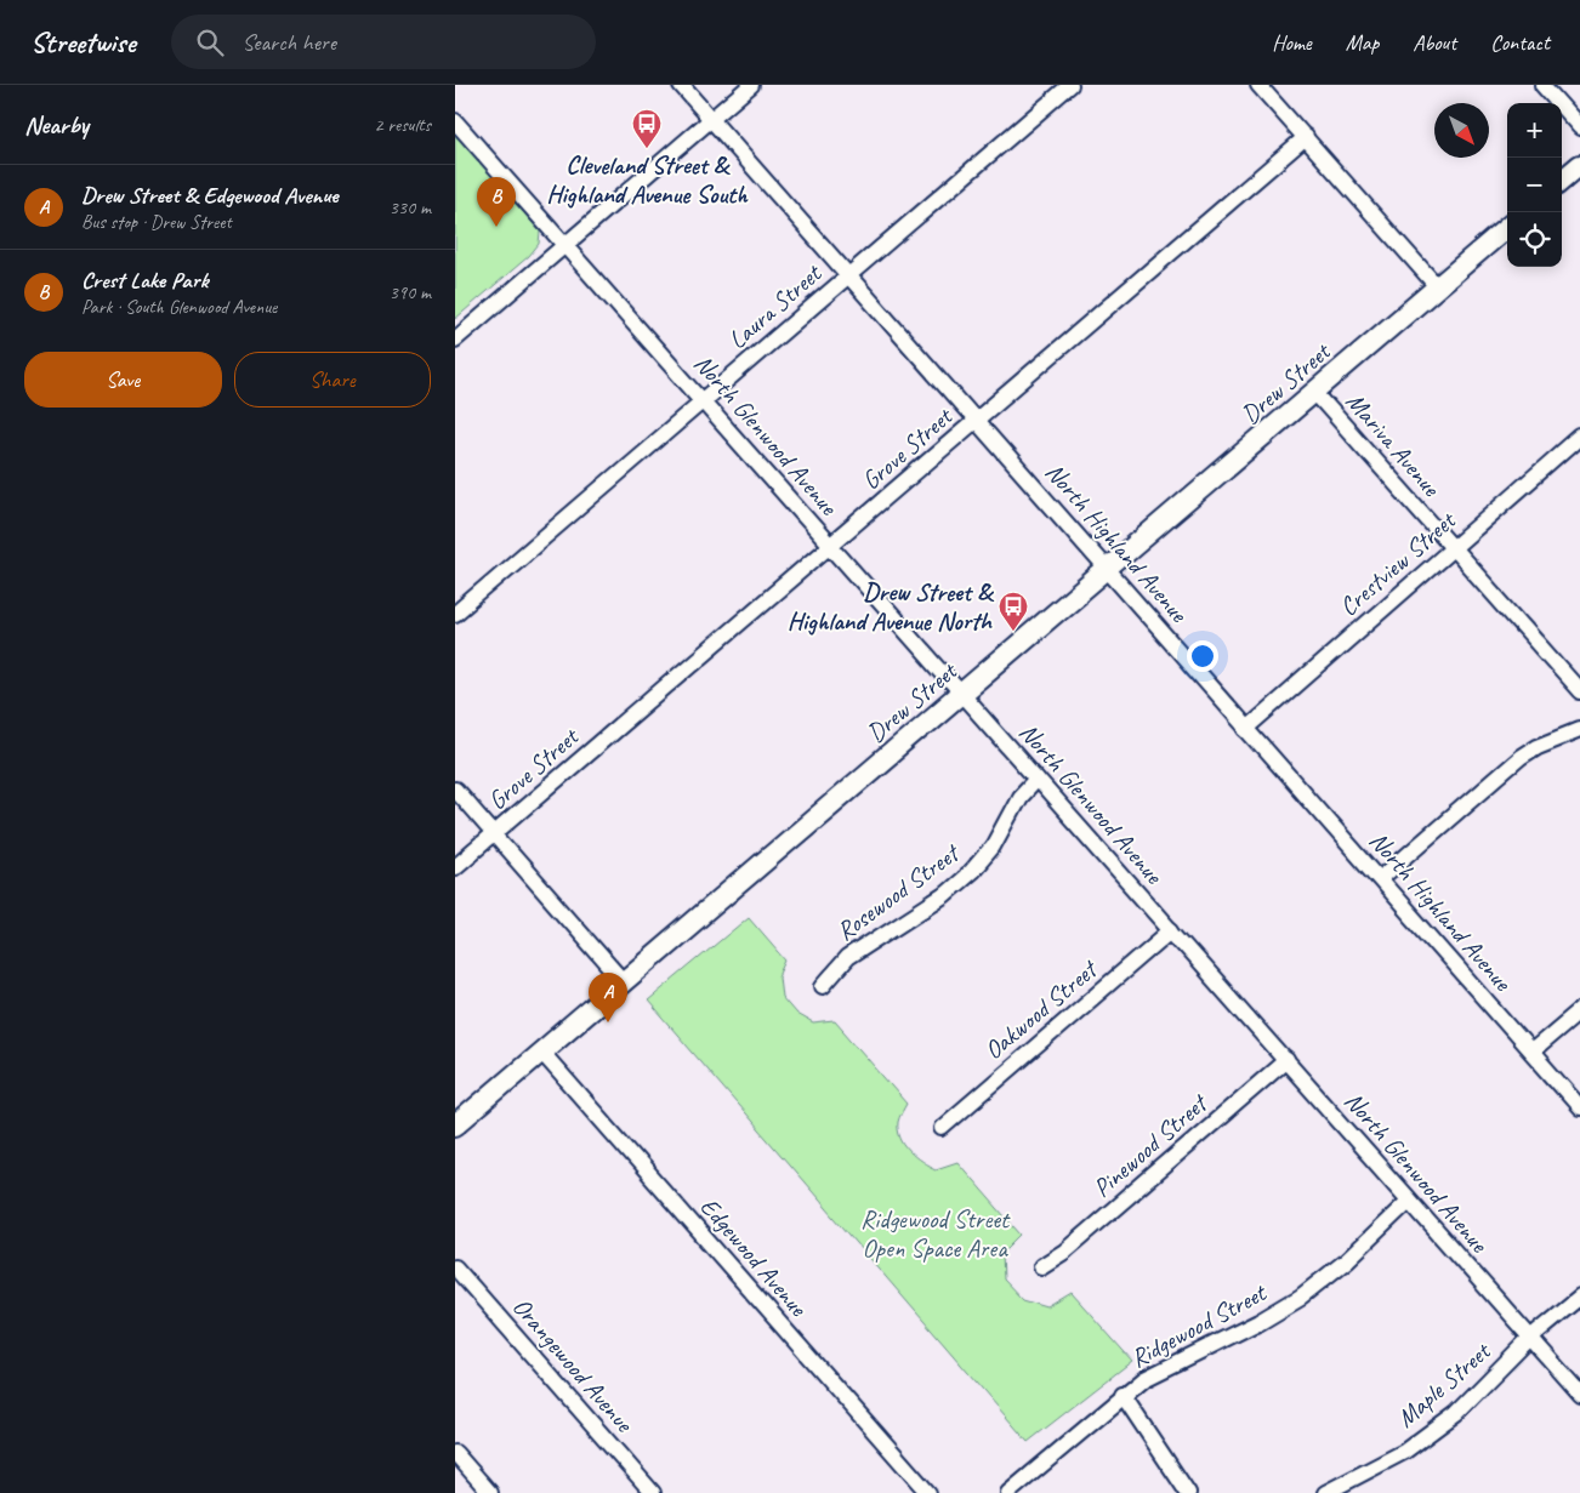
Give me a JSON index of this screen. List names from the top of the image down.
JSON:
{
  "streets": {
    "main road": ["Drew Street"],
    "street": [
      "Laura Street",
      "North Glenwood Avenue",
      "Mariva Avenue",
      "Grove Street",
      "North Highland Avenue",
      "Crestview Street",
      "Rosewood Street",
      "Oakwood Street",
      "Pinewood Street",
      "Edgewood Avenue",
      "Ridgewood Street",
      "Orangewood Avenue",
      "Maple Street"
    ]
  },
  "crossings": [
    ["Laura Street", "North Glenwood Avenue"],
    ["Laura Street", "North Highland Avenue"],
    ["Drew Street", "North Glenwood Avenue"],
    ["Drew Street", "Mariva Avenue"],
    ["Drew Street", "North Highland Avenue"],
    ["Drew Street", "Edgewood Avenue"],
    ["North Glenwood Avenue", "Grove Street"],
    ["North Glenwood Avenue", "Rosewood Street"],
    ["North Glenwood Avenue", "Oakwood Street"],
    ["North Glenwood Avenue", "Pinewood Street"],
    ["North Glenwood Avenue", "Ridgewood Street"],
    ["North Glenwood Avenue", "Maple Street"],
    ["Mariva Avenue", "Crestview Street"],
    ["Grove Street", "North Highland Avenue"],
    ["North Highland Avenue", "Crestview Street"]
  ],
  "parks": ["Ridgewood Street Open Space Area"],
  "places": {
    "bus stop": ["Cleveland Street & Highland Avenue South", "Drew Street & Highland Avenue North"]
  },
  "north": "bottom right",
  "page": {
    "header": "Streetwise",
    "search": "Search here",
    "nav": [
      "Home",
      "Map",
      "About",
      "Contact"
    ],
    "heading": ["Nearby", "2 results"],
    "map_buttons": ["+", "−"],
    "list": [
      {
        "mark": "A",
        "name": "Drew Street & Edgewood Avenue",
        "note": "Bus stop · Drew Street",
        "value": "330 m"
      },
      {
        "mark": "B",
        "name": "Crest Lake Park",
        "note": "Park · South Glenwood Avenue",
        "value": "390 m"
      }
    ],
    "pins": ["B", "A"],
    "buttons": ["Save", "Share"]
  }
}
